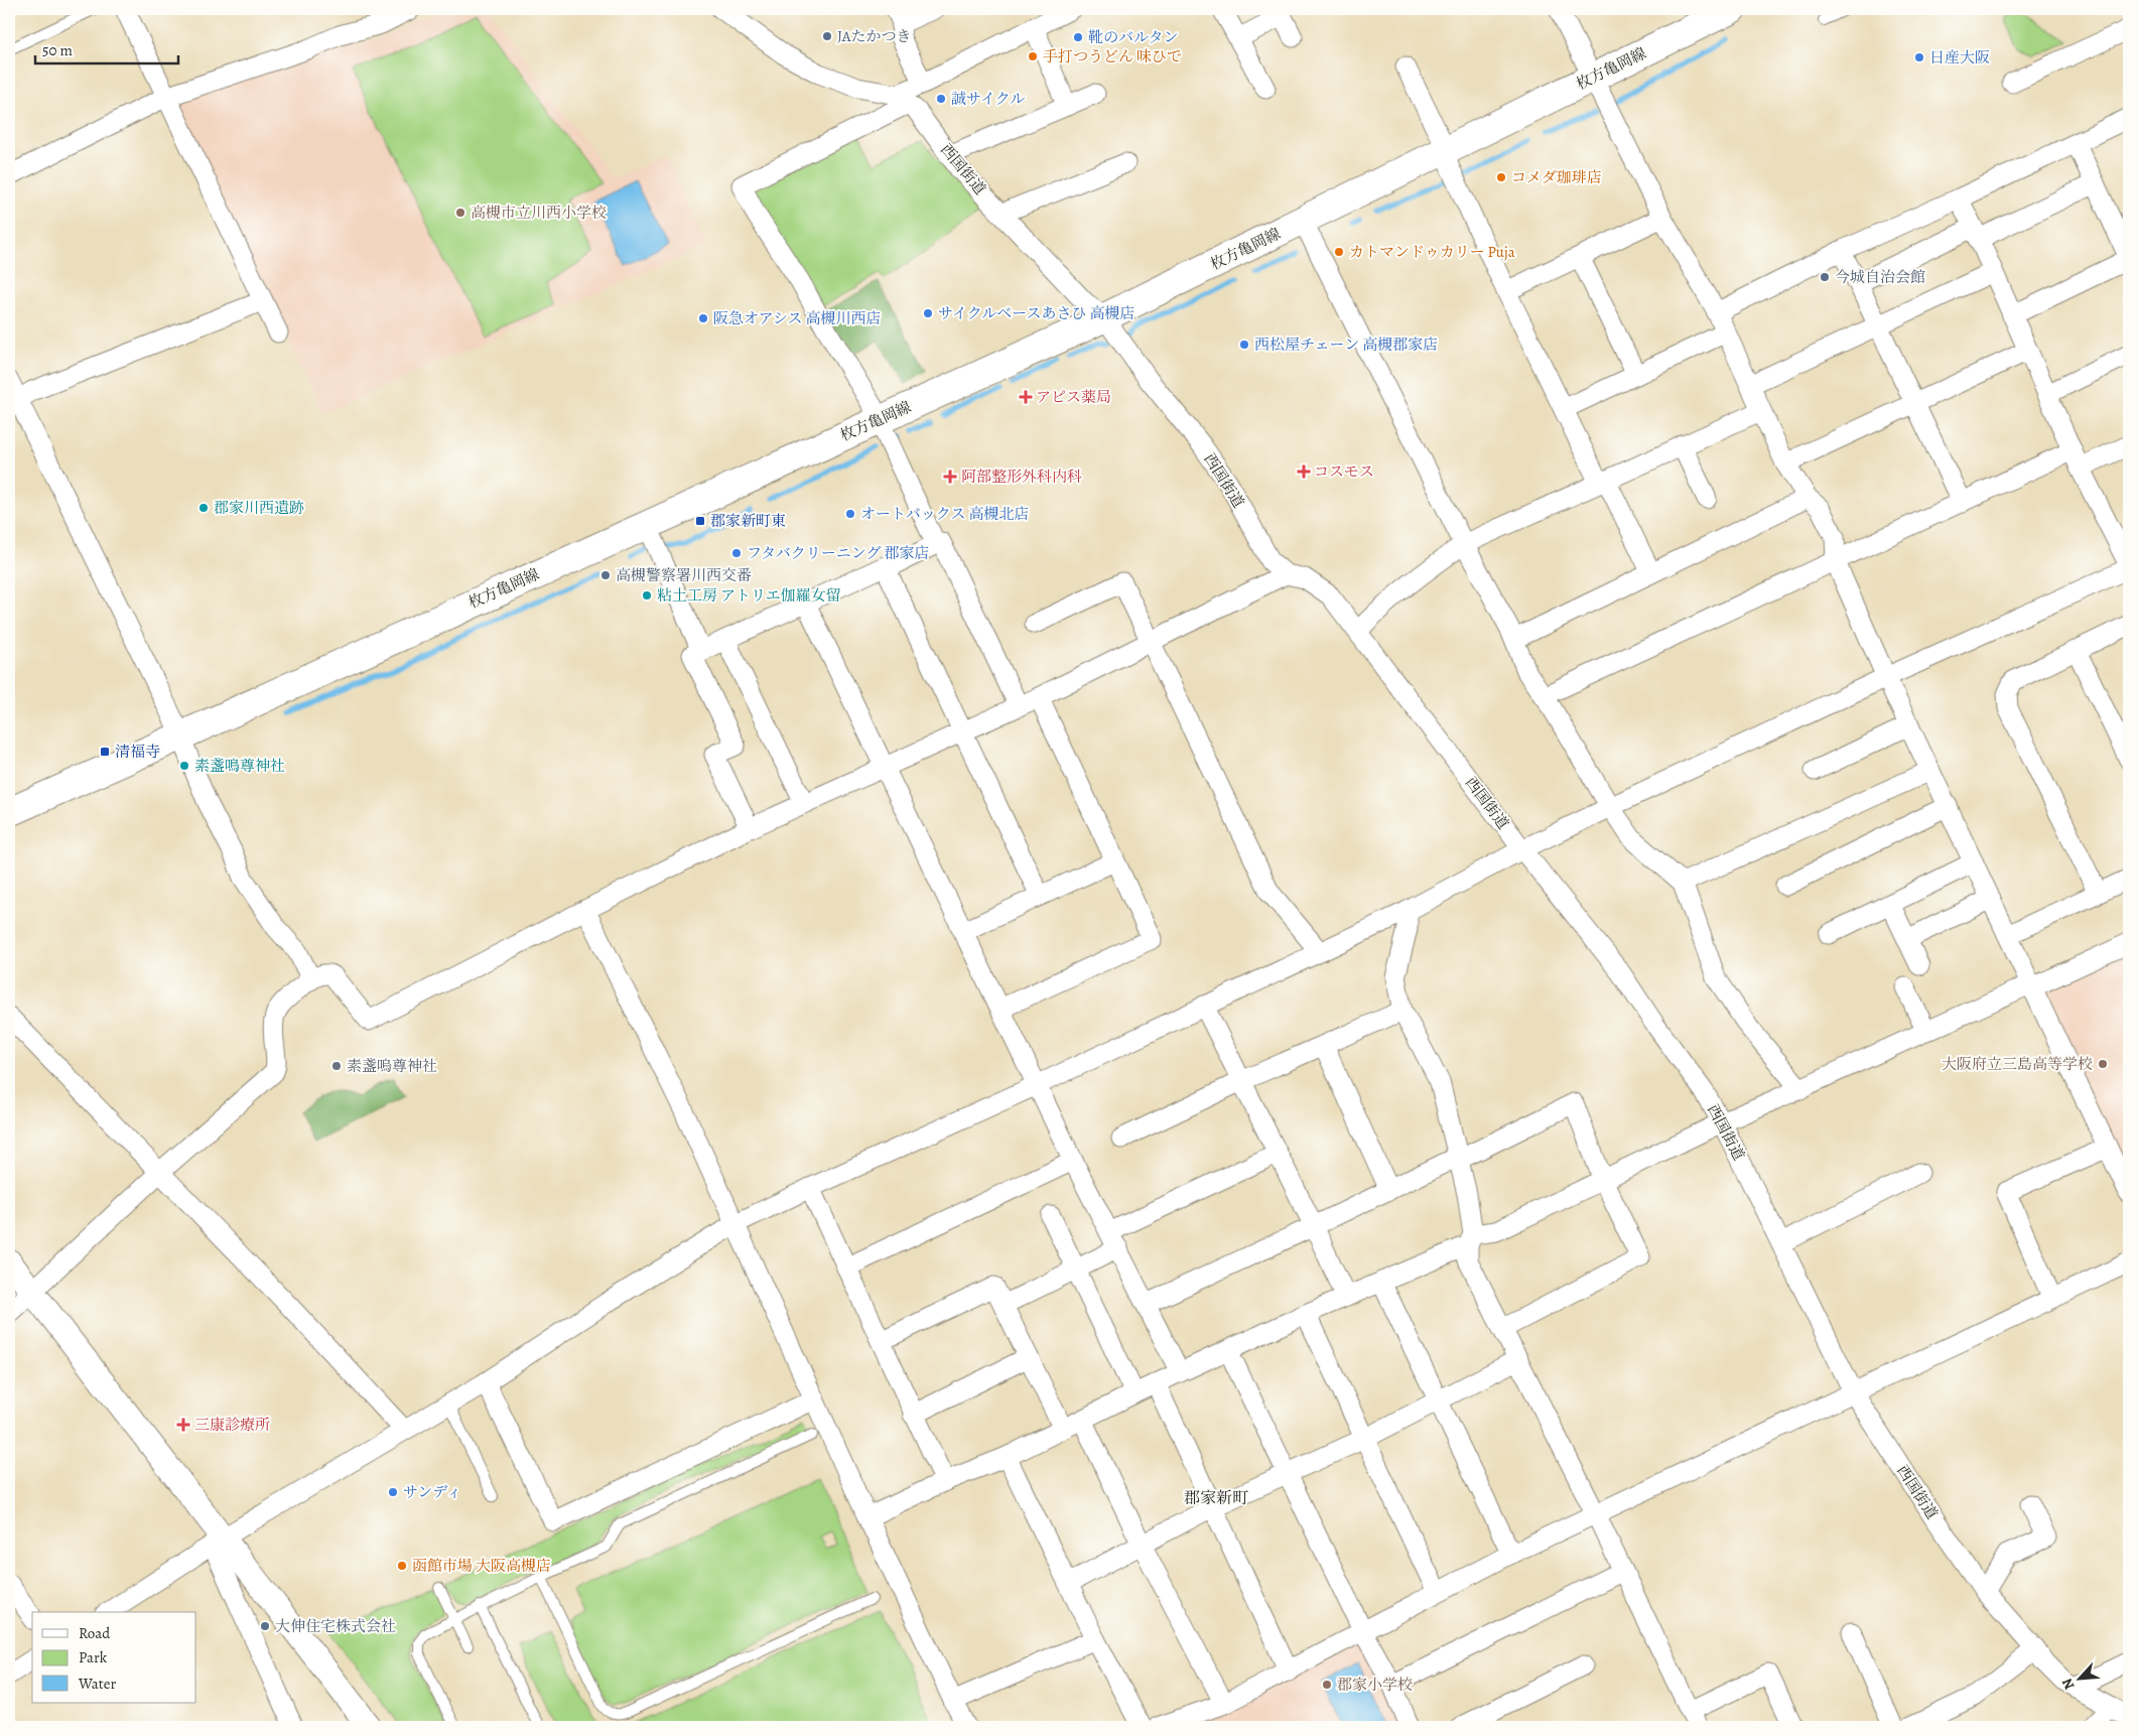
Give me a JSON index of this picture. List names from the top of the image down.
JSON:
{
  "streets": {
    "main road": ["枚方亀岡線"],
    "street": ["西国街道"]
  },
  "crossings": [
    ["枚方亀岡線", "西国街道"]
  ],
  "districts": ["郡家新町"],
  "places": {
    "other": [
      "JAたかつき",
      "靴のバルタン",
      "手打つうどん 味ひで",
      "日産大阪",
      "誠サイクル",
      "コメダ珈琲店",
      "高槻市立川西小学校",
      "カトマンドゥカリー Puja",
      "今城自治会館",
      "サイクルベースあさひ 高槻店",
      "阪急オアシス 高槻川西店",
      "西松屋チェーン 高槻郡家店",
      "郡家川西遺跡",
      "オートバックス 高槻北店",
      "フタバクリーニング 郡家店",
      "高槻警察署川西交番",
      "粘土工房 アトリエ伽羅女留",
      "素盞鳴尊神社",
      "大阪府立三島高等学校",
      "素盞嗚尊神社",
      "サンディ",
      "函館市場 大阪高槻店",
      "大伸住宅株式会社",
      "郡家小学校"
    ],
    "health": [
      "アピス薬局",
      "コスモス",
      "阿部整形外科内科",
      "三康診療所"
    ],
    "transit": ["郡家新町東", "清福寺"]
  },
  "legend": ["Road", "Park", "Water"],
  "scale_bar": "50 m",
  "north": "bottom left"
}
